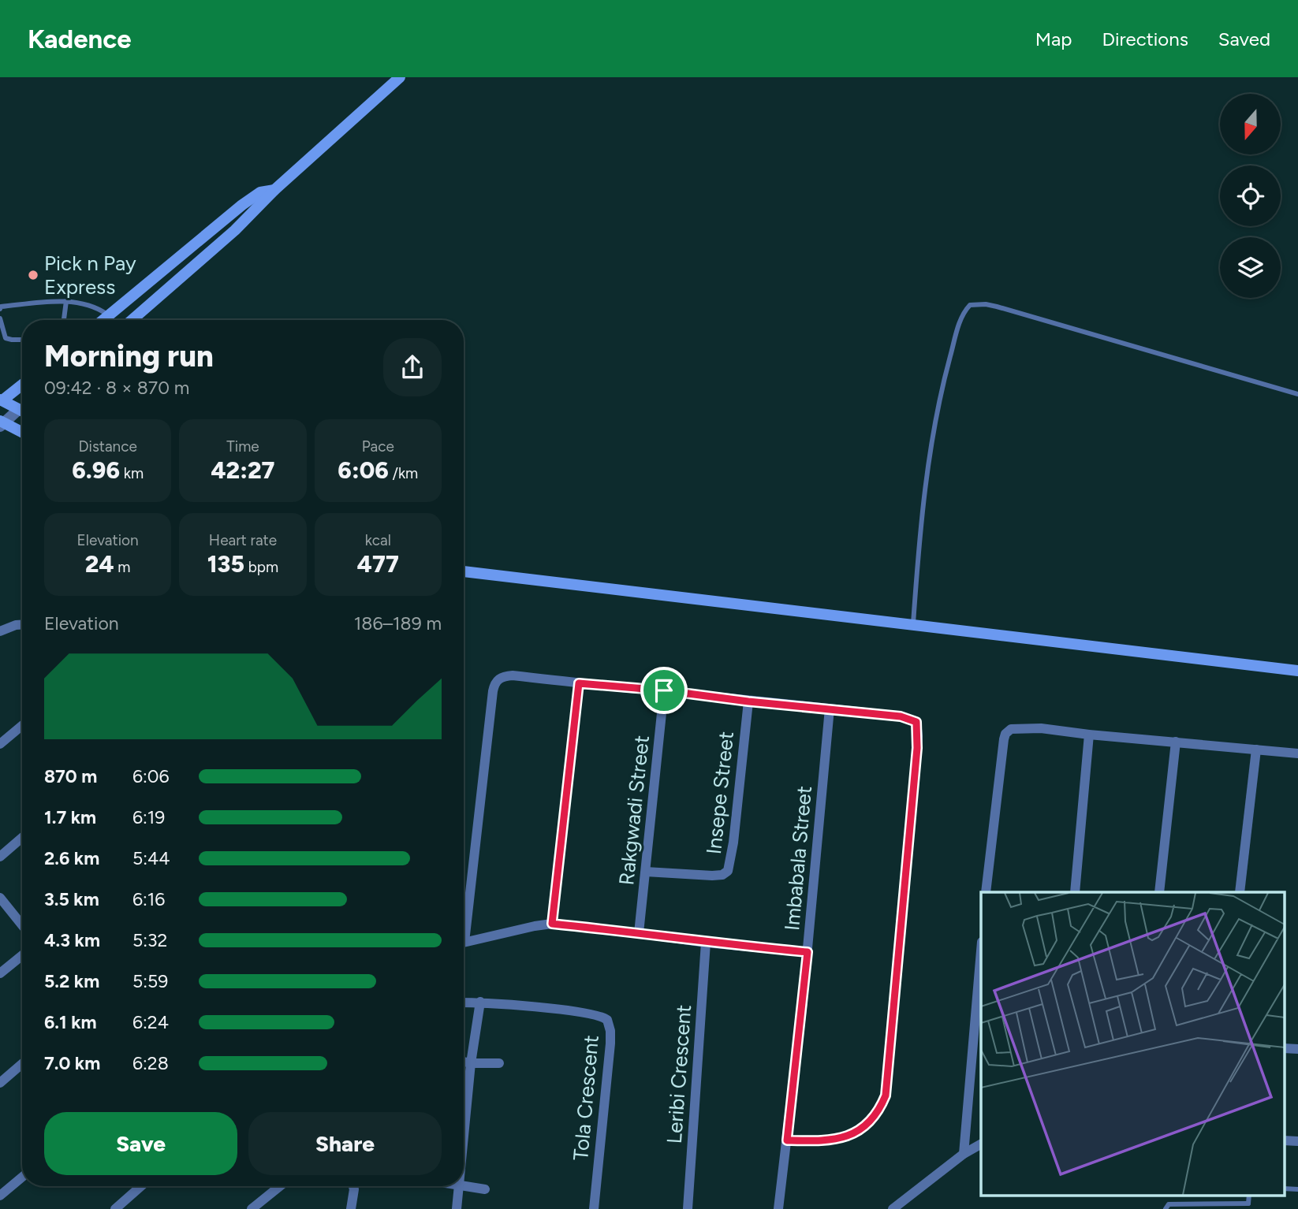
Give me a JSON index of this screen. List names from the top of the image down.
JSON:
{
  "streets": {
    "street": [
      "Insepe Street",
      "Rakgwadi Street",
      "Imbabala Street",
      "Leribi Crescent",
      "Tola Crescent"
    ]
  },
  "crossings": [
    ["Insepe Street", "Rakgwadi Street"]
  ],
  "places": ["Pick n Pay Express"],
  "north": "bottom",
  "page": {
    "header": "Kadence",
    "nav": ["Map", "Directions", "Saved"],
    "heading": ["Morning run", "09:42 · 8 × 870 m"],
    "stats": [
      ["Distance", "6.96 km"],
      ["Time", "42:27"],
      ["Pace", "6:06 /km"],
      ["Elevation", "24 m"],
      ["Heart rate", "135 bpm"],
      ["kcal", "477"]
    ],
    "chart": ["Elevation", "186–189 m"],
    "list": [
      {
        "name": "870 m",
        "note": "6:06"
      },
      {
        "name": "1.7 km",
        "note": "6:19"
      },
      {
        "name": "2.6 km",
        "note": "5:44"
      },
      {
        "name": "3.5 km",
        "note": "6:16"
      },
      {
        "name": "4.3 km",
        "note": "5:32"
      },
      {
        "name": "5.2 km",
        "note": "5:59"
      },
      {
        "name": "6.1 km",
        "note": "6:24"
      },
      {
        "name": "7.0 km",
        "note": "6:28"
      }
    ],
    "buttons": ["Save", "Share"]
  }
}
